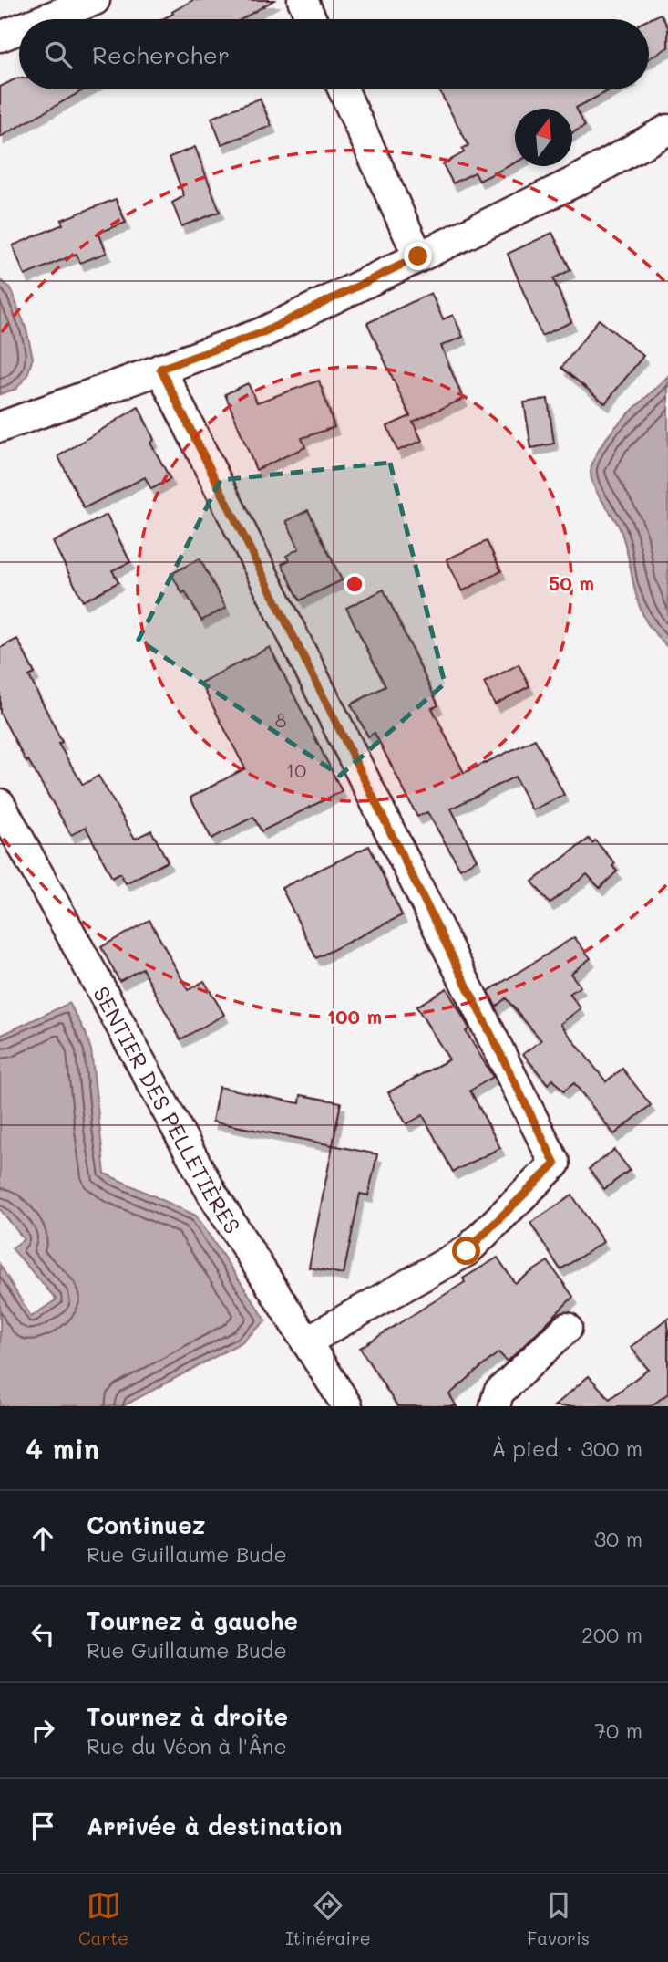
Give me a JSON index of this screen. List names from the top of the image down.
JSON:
{
  "streets": {
    "street": ["SENTIER DES PELLETIÈRES"]
  },
  "house_numbers": ["8", "10"],
  "north": "top",
  "page": {
    "search": "Rechercher",
    "heading": ["4 min", "À pied · 300 m"],
    "list": [
      ["Continuez", "Rue Guillaume Bude", "30 m"],
      ["Tournez à gauche", "Rue Guillaume Bude", "200 m"],
      ["Tournez à droite", "Rue du Véon à l'Âne", "70 m"],
      "Arrivée à destination"
    ],
    "nav": ["Carte", "Itinéraire", "Favoris"]
  },
  "rings": ["50 m", "100 m"]
}
